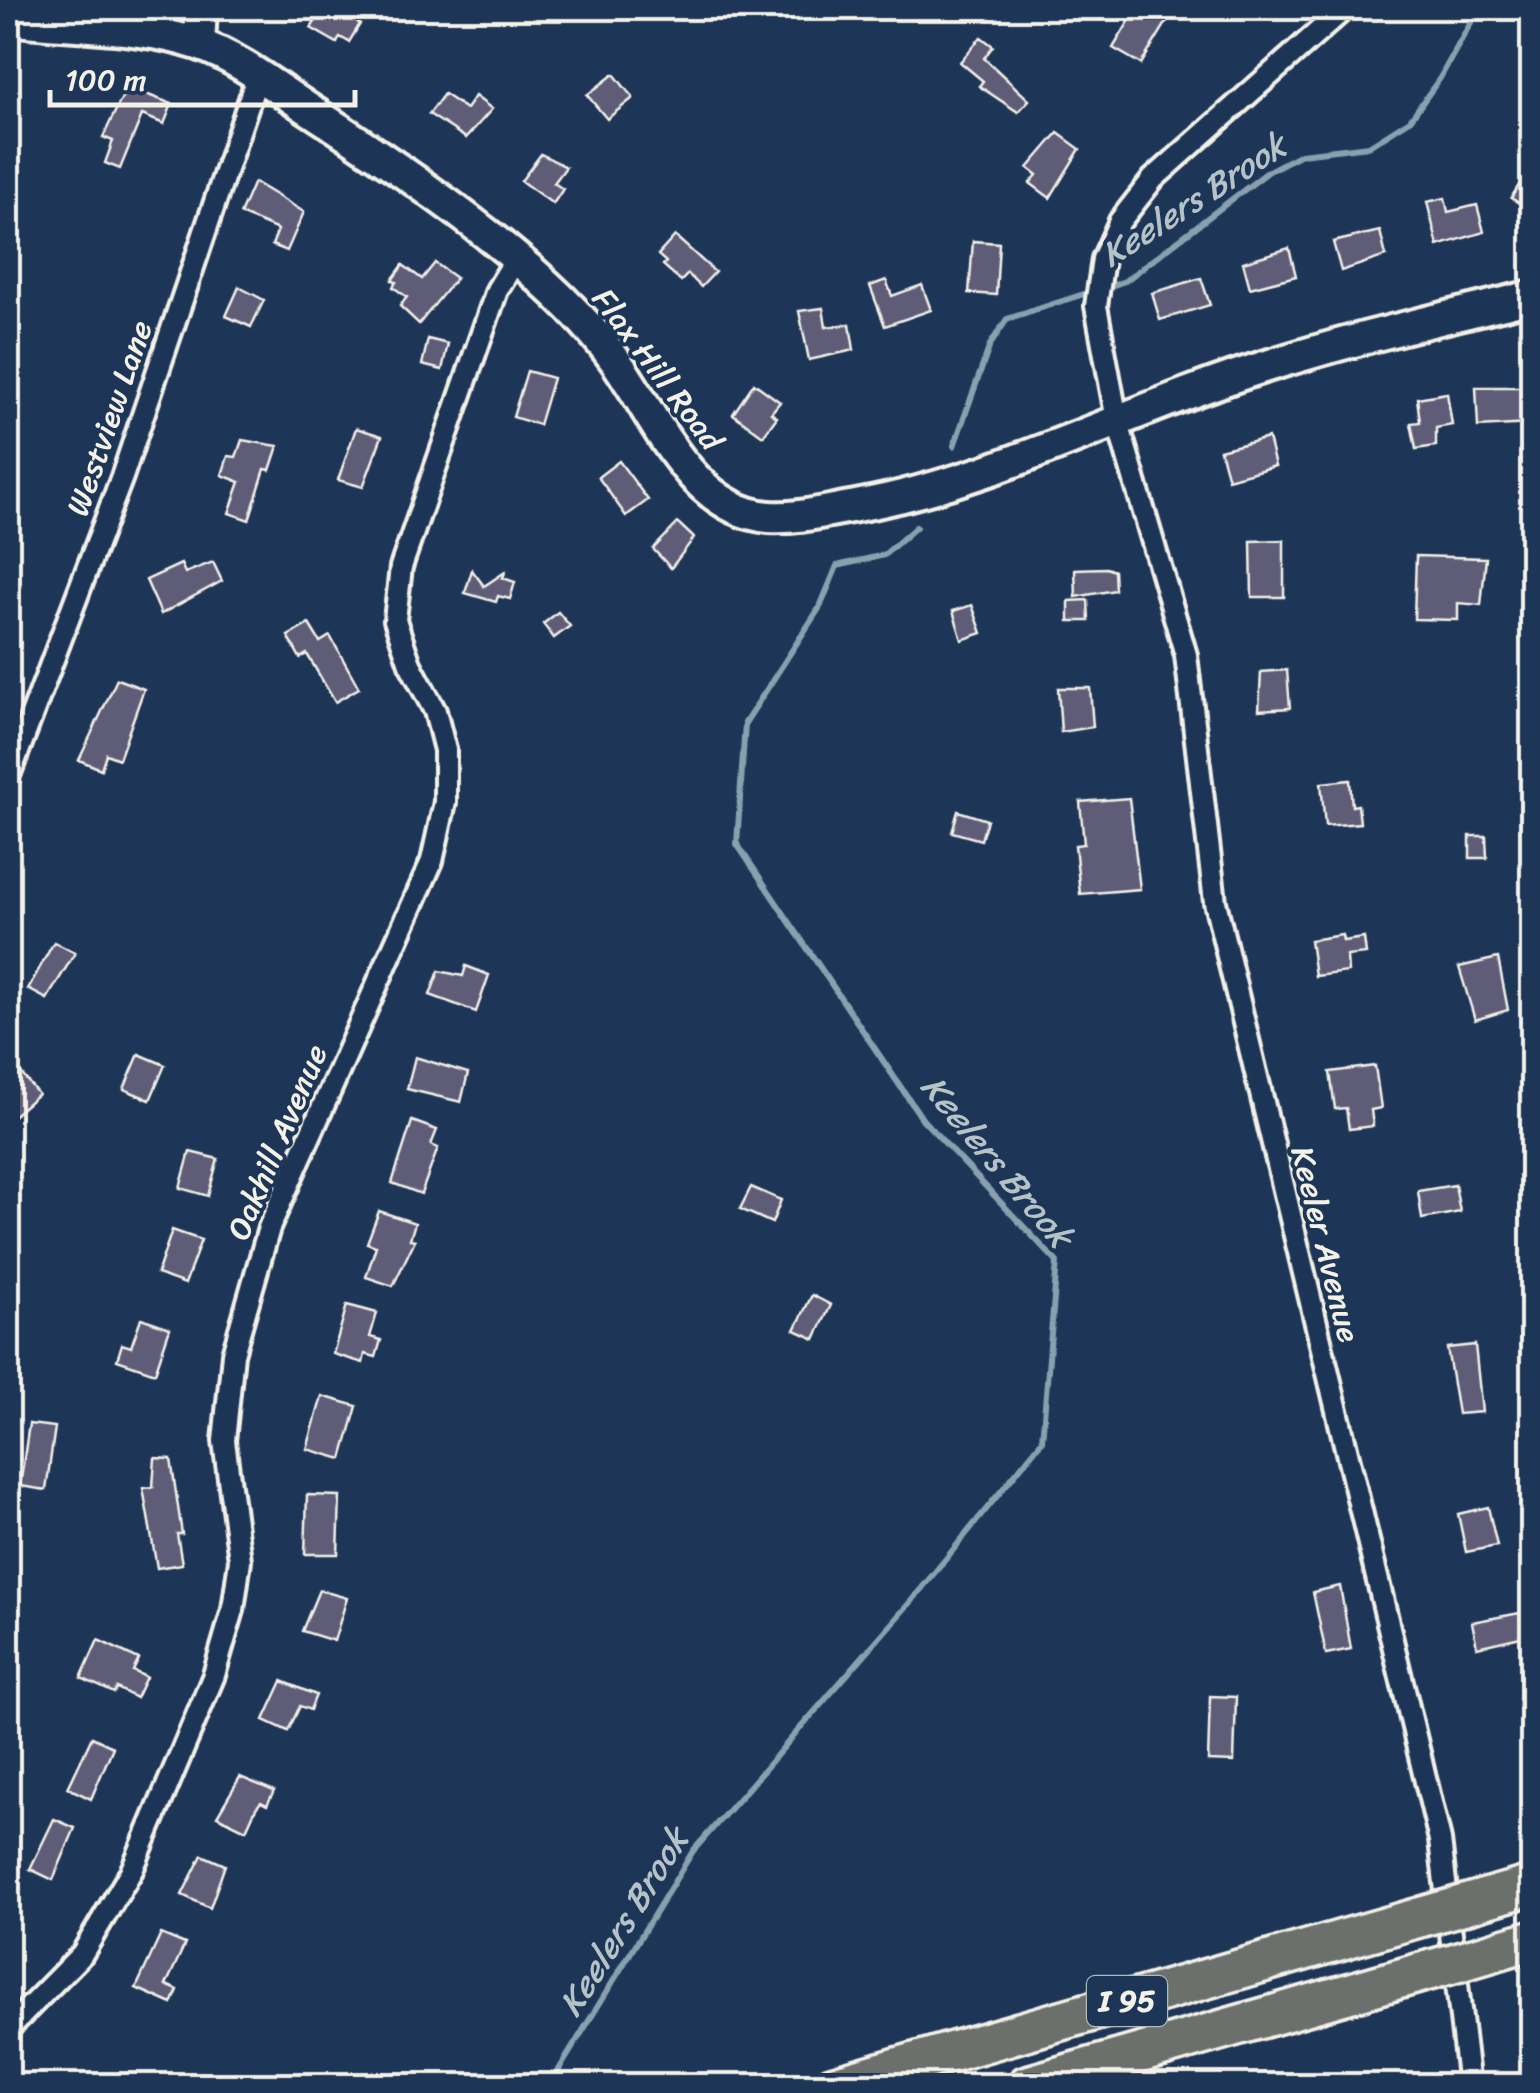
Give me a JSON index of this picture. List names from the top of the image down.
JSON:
{
  "streets": {
    "highway": ["I 95"],
    "main road": ["Flax Hill Road"],
    "street": ["Westview Lane", "Oakhill Avenue", "Keeler Avenue"]
  },
  "crossings": [
    ["Flax Hill Road", "Westview Lane"],
    ["Flax Hill Road", "Oakhill Avenue"],
    ["Flax Hill Road", "Keeler Avenue"]
  ],
  "water": ["Keelers Brook"],
  "scale_bar": "100 m"
}
